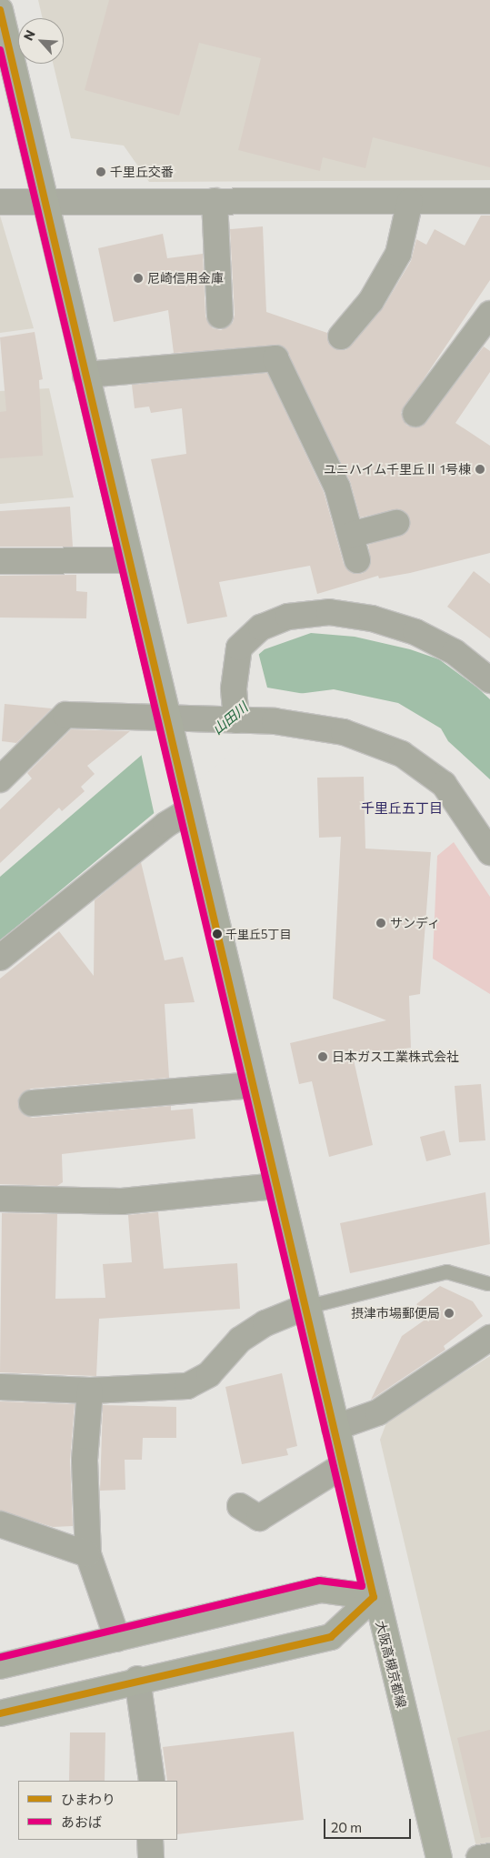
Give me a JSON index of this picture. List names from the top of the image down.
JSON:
{
  "streets": {
    "main road": ["大阪高槻京都線"]
  },
  "districts": ["千里丘五丁目"],
  "water": ["山田川"],
  "places": [
    "千里丘交番",
    "尼崎信用金庫",
    "ユニハイム千里丘Ⅱ 1号棟",
    "サンディ",
    "千里丘5丁目",
    "日本ガス工業株式会社",
    "摂津市場郵便局"
  ],
  "lines": ["transit line ひまわり", "transit line あおば"],
  "legend": ["ひまわり", "あおば"],
  "scale_bar": "20 m",
  "north": "top left"
}
